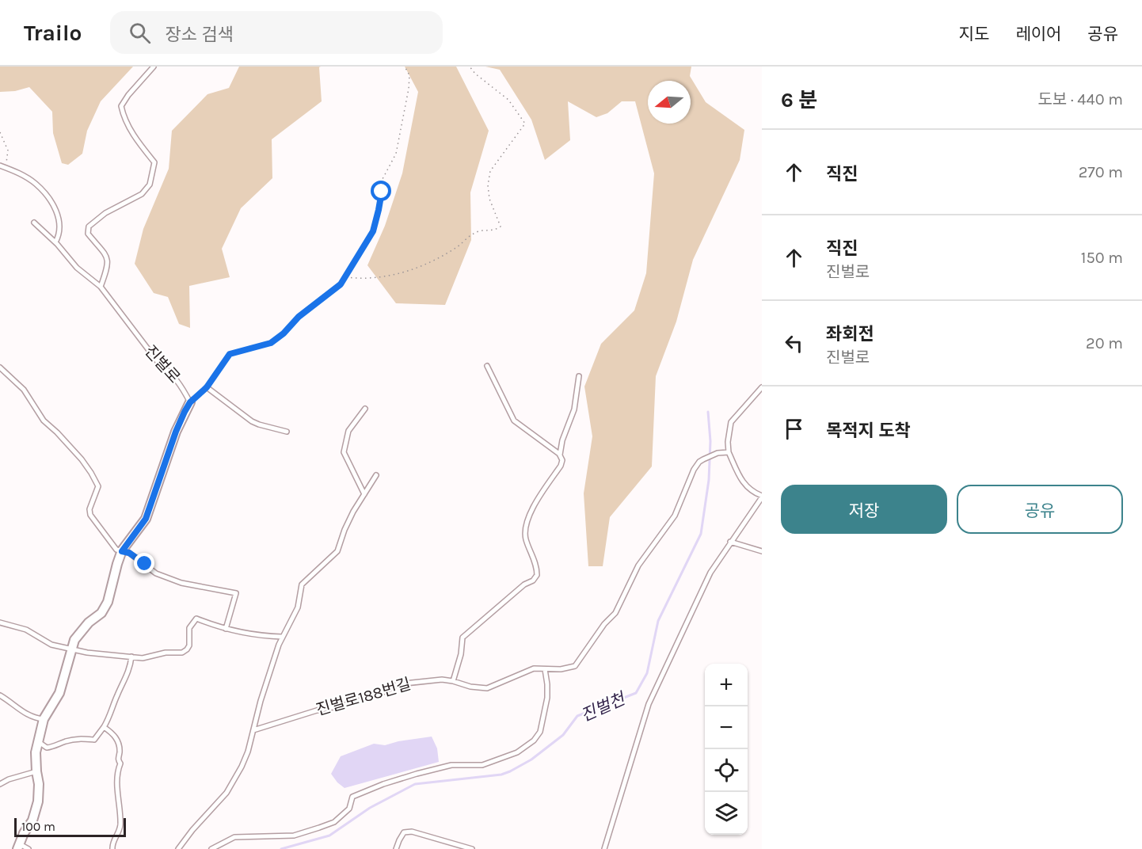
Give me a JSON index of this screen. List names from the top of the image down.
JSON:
{
  "streets": {
    "lane": ["진벌로", "진벌로188번길"]
  },
  "water": ["진벌천"],
  "scale_bar": "100 m",
  "north": "left",
  "page": {
    "header": "Trailo",
    "search": "장소 검색",
    "nav": ["지도", "레이어", "공유"],
    "heading": ["6 분", "도보 · 440 m"],
    "list": [
      ["직진", "270 m"],
      ["직진", "진벌로", "150 m"],
      ["좌회전", "진벌로", "20 m"],
      "목적지 도착"
    ],
    "buttons": ["저장", "공유"],
    "map_buttons": ["+", "−"],
    "scale": "100 m"
  }
}
